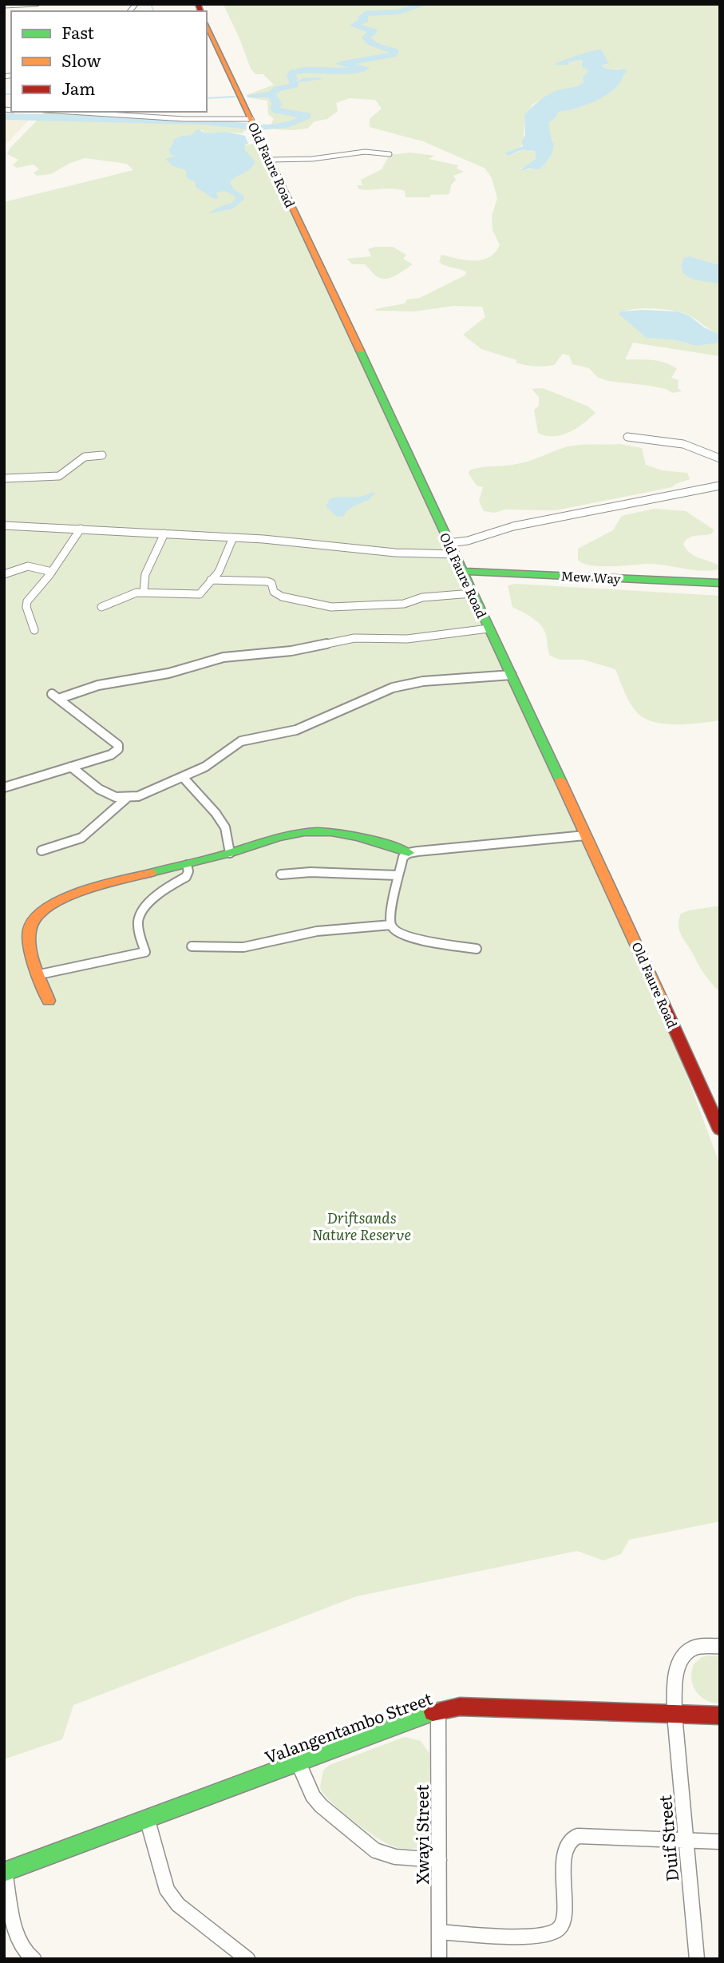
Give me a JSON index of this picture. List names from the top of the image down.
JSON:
{
  "streets": {
    "main road": ["Old Faure Road", "Mew Way", "Valangentambo Street"],
    "street": ["Xwayi Street", "Duif Street"]
  },
  "crossings": [
    ["Old Faure Road", "Mew Way"],
    ["Valangentambo Street", "Xwayi Street"],
    ["Valangentambo Street", "Duif Street"]
  ],
  "parks": ["Driftsands Nature Reserve"],
  "legend": ["Fast", "Slow", "Jam"]
}
